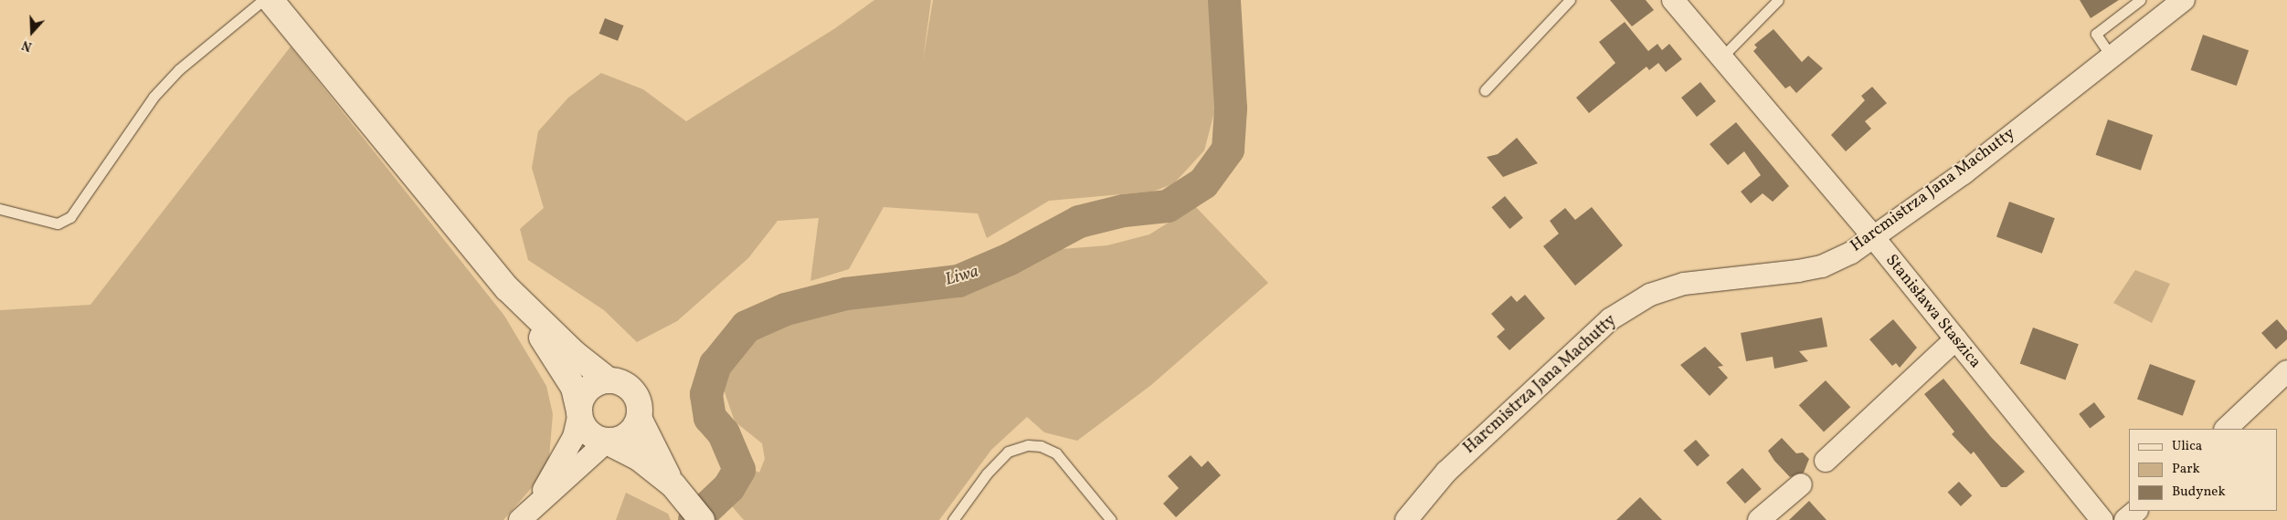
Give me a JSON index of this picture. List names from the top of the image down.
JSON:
{
  "streets": {
    "street": ["Harcmistrza Jana Machutty", "Stanisława Staszica"]
  },
  "crossings": [
    ["Harcmistrza Jana Machutty", "Stanisława Staszica"]
  ],
  "water": ["Liwa"],
  "legend": ["Ulica", "Park", "Budynek"],
  "north": "bottom"
}
